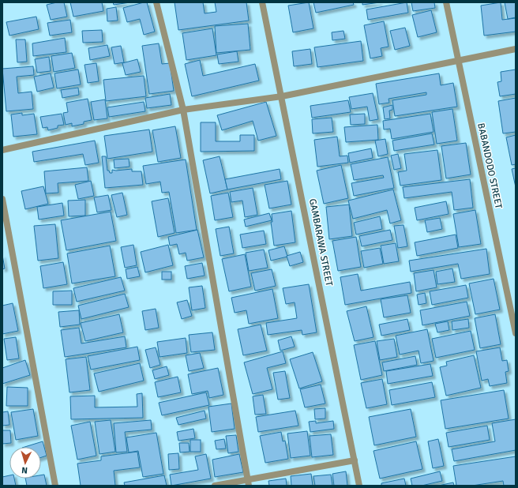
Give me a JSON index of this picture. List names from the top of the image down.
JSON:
{
  "streets": {
    "street": ["BABANDODO STREET", "GAMBARAWA STREET"]
  },
  "north": "bottom"
}
